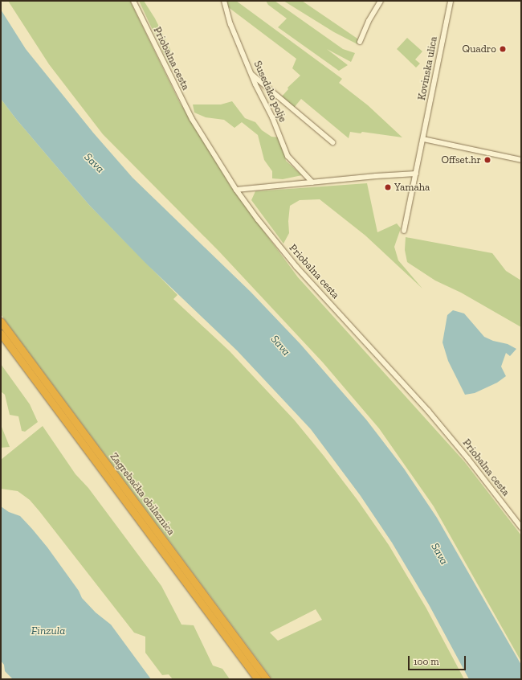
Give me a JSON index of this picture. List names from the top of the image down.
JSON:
{
  "streets": {
    "highway": ["Zagrebačka obilaznica"],
    "street": ["Priobalna cesta", "Kovinska ulica", "Susedsko polje"]
  },
  "water": ["Sava", "Finzula"],
  "places": ["Quadro", "Offset.hr", "Yamaha"],
  "scale_bar": "100 m"
}
